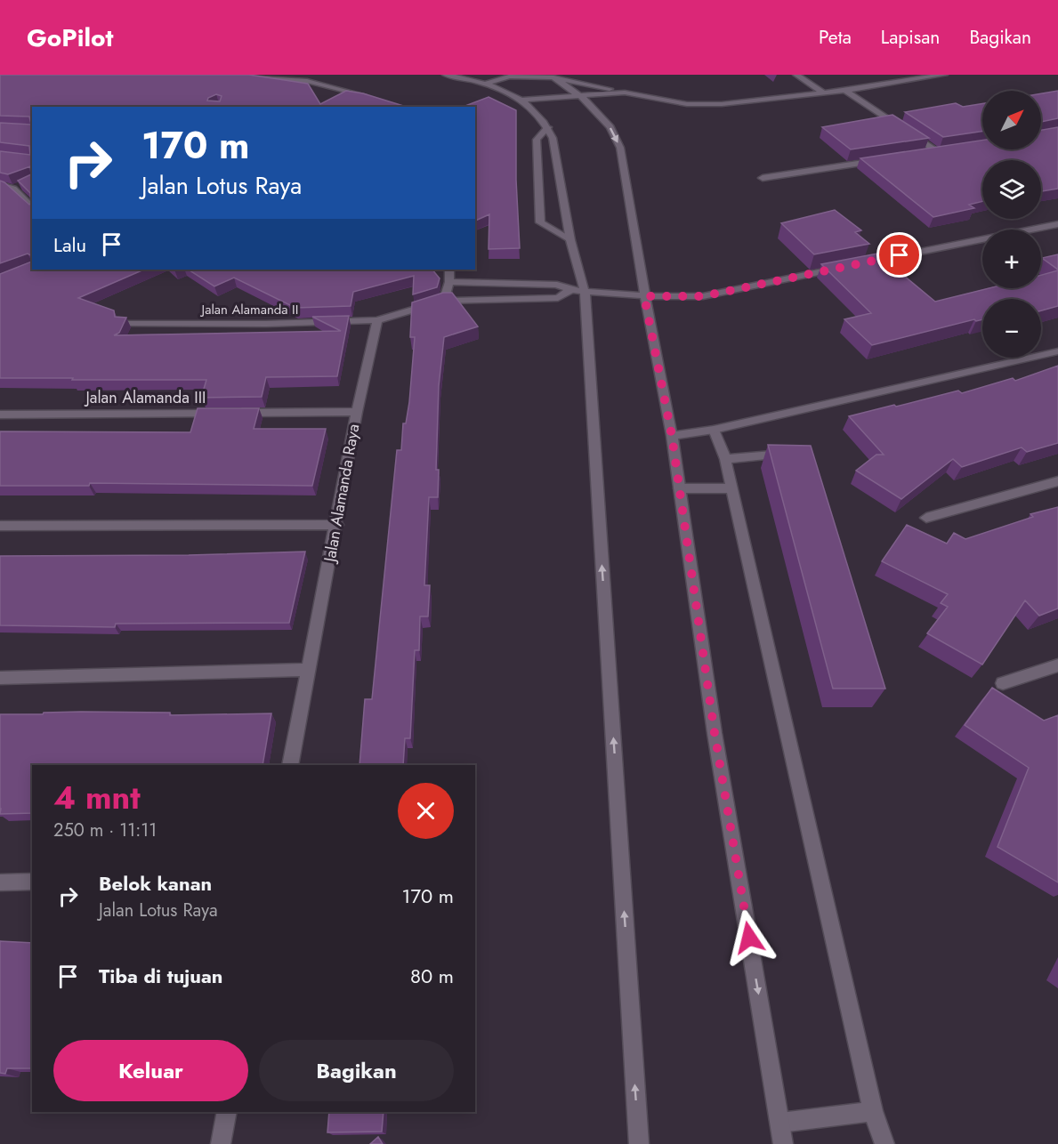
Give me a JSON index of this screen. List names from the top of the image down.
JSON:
{
  "streets": {
    "street": ["Jalan Alamanda II", "Jalan Alamanda III", "Jalan Alamanda Raya"]
  },
  "crossings": [
    ["Jalan Alamanda II", "Jalan Alamanda Raya"],
    ["Jalan Alamanda III", "Jalan Alamanda Raya"]
  ],
  "north": "top right",
  "page": {
    "header": "GoPilot",
    "nav": ["Peta", "Lapisan", "Bagikan"],
    "map_buttons": ["+", "−"],
    "turn": ["170 m", "Jalan Lotus Raya"],
    "then": "Lalu",
    "heading": ["4 mnt", "250 m · 11:11"],
    "list": [
      {
        "name": "Belok kanan",
        "note": "Jalan Lotus Raya",
        "value": "170 m"
      },
      {
        "name": "Tiba di tujuan",
        "value": "80 m"
      }
    ],
    "buttons": ["Keluar", "Bagikan"]
  }
}
